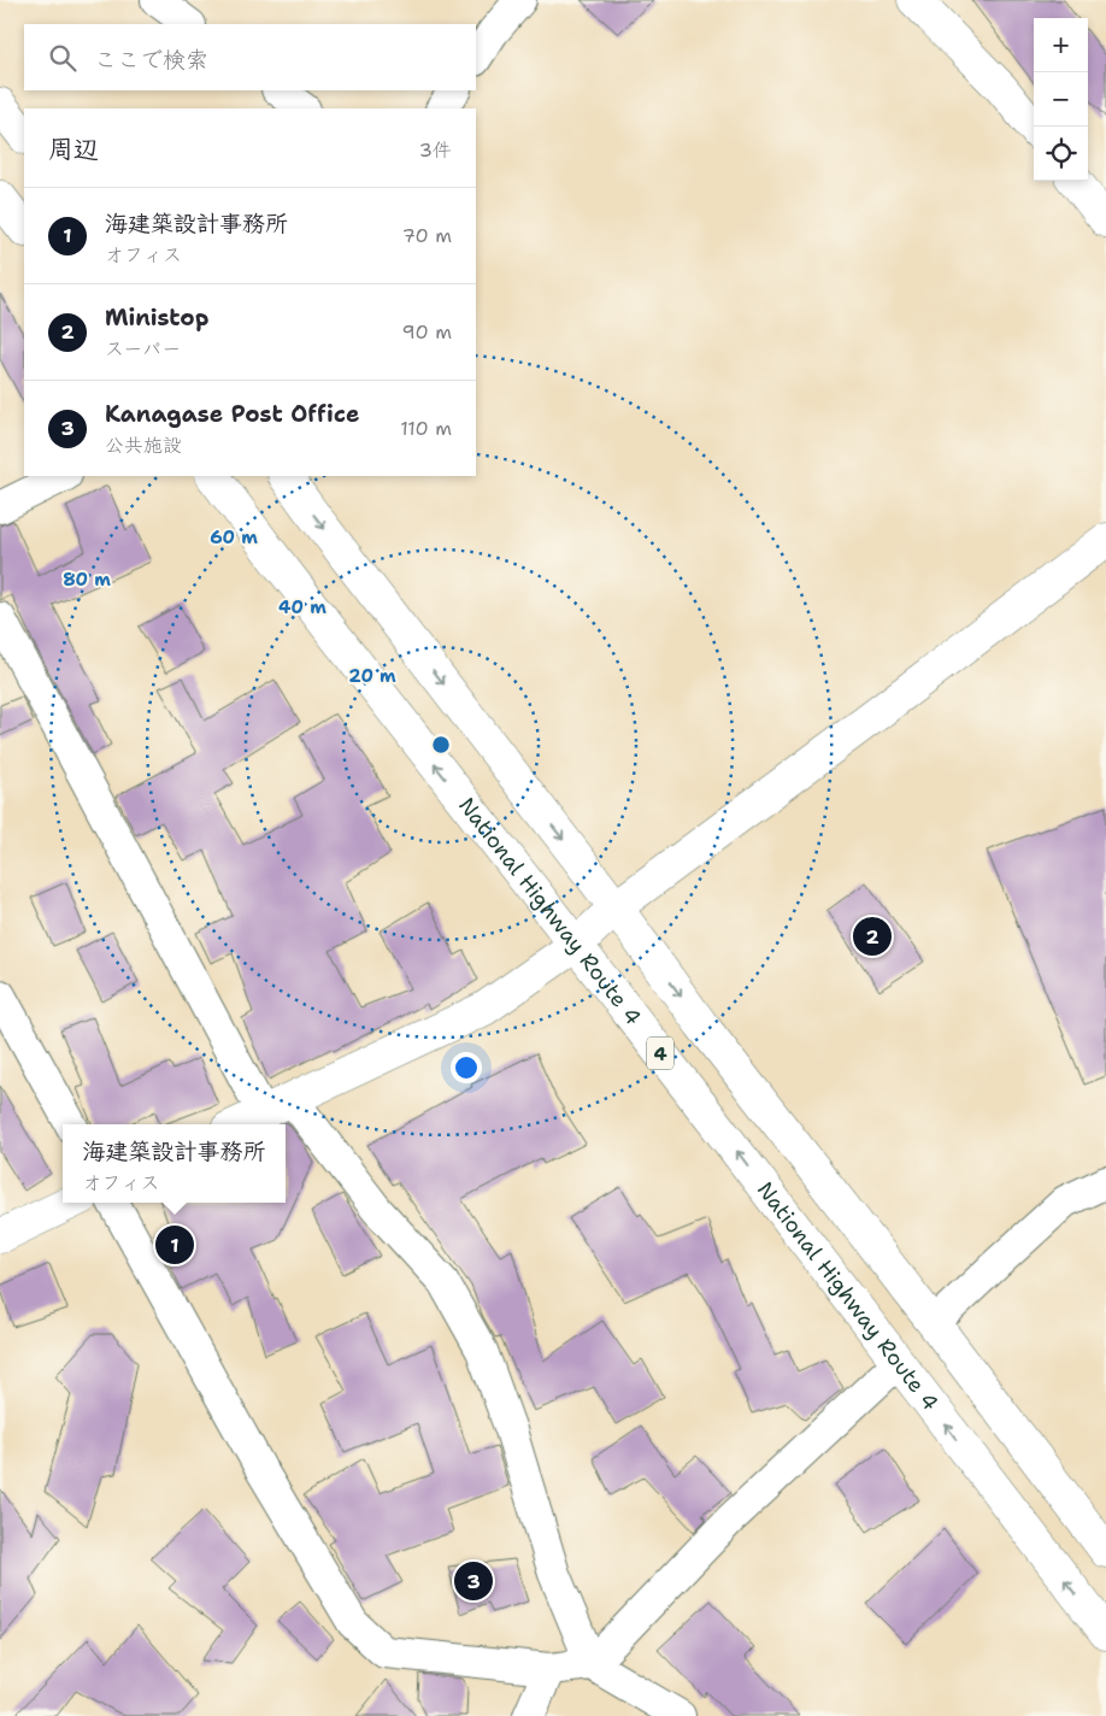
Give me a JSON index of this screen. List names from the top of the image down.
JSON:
{
  "streets": {
    "main road": ["National Highway Route 4", "4"]
  },
  "page": {
    "map_buttons": ["+", "−"],
    "search": "ここで検索",
    "heading": ["周辺", "3件"],
    "list": [
      {
        "mark": "1",
        "name": "海建築設計事務所",
        "note": "オフィス",
        "value": "70 m"
      },
      {
        "mark": "2",
        "name": "Ministop",
        "note": "スーパー",
        "value": "90 m"
      },
      {
        "mark": "3",
        "name": "Kanagase Post Office",
        "note": "公共施設",
        "value": "110 m"
      }
    ],
    "pins": ["2", "1", "3"],
    "popup": ["海建築設計事務所", "オフィス"]
  },
  "rings": [
    "60 m",
    "80 m",
    "40 m",
    "20 m"
  ]
}
